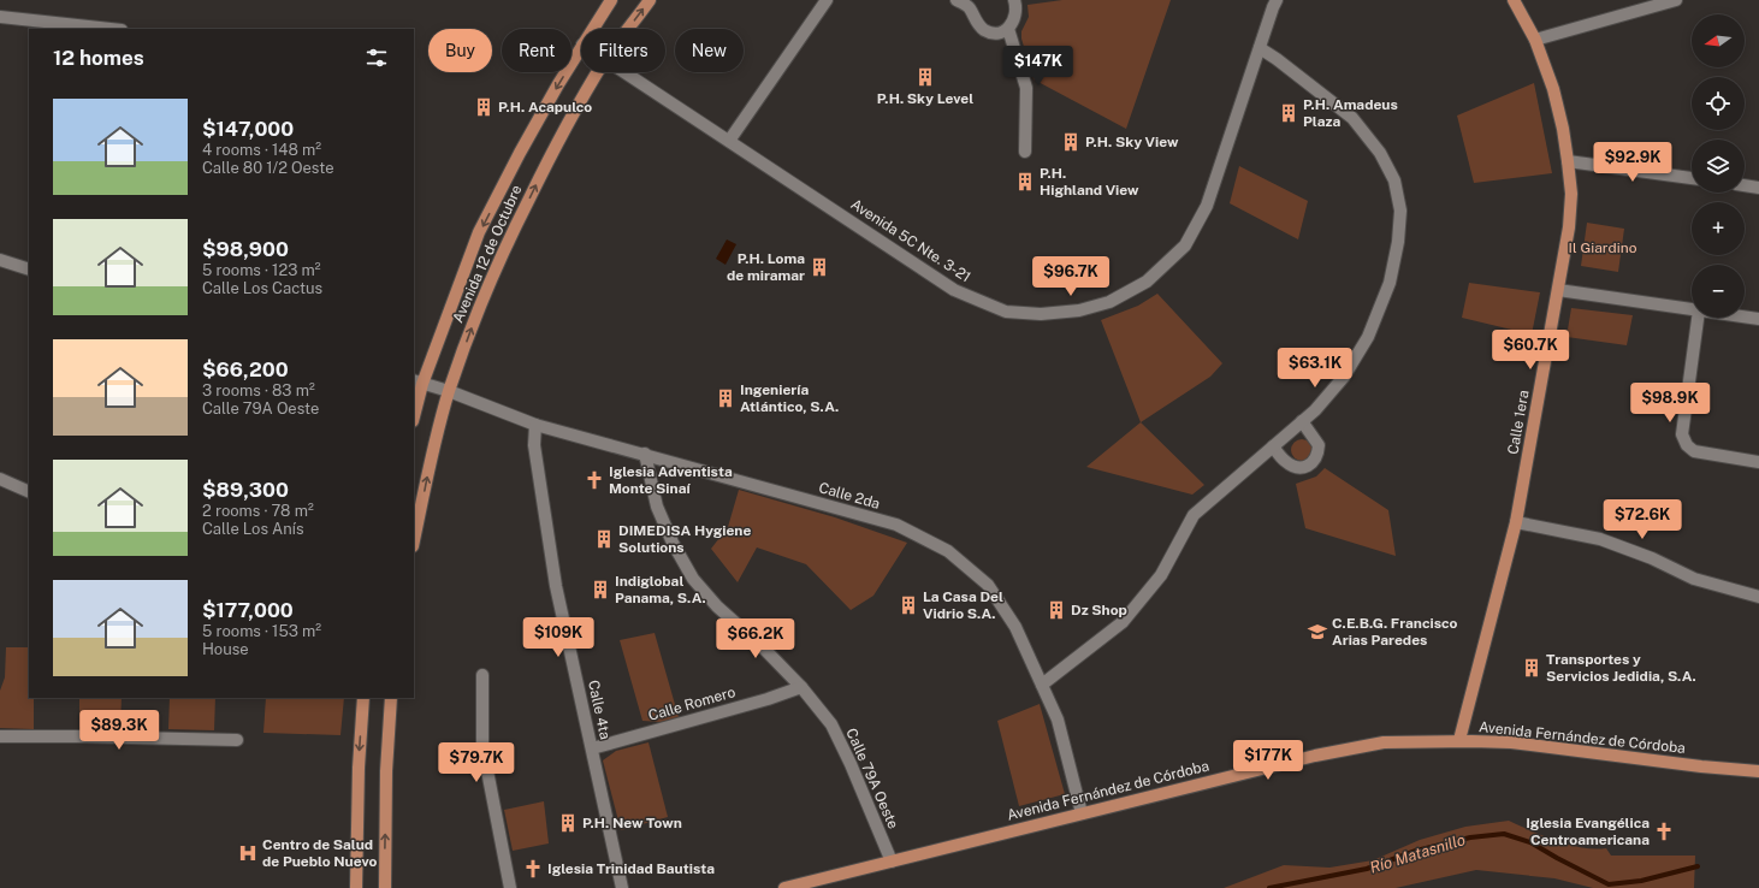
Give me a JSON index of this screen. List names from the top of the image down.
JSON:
{
  "streets": {
    "main road": ["Avenida 12 de Octubre", "Calle 1era", "Avenida Fernández de Córdoba"],
    "street": [
      "Avenida 5C Nte. 3-21",
      "Calle 2da",
      "Calle Romero",
      "Calle 4ta",
      "Calle 79A Oeste"
    ]
  },
  "crossings": [
    ["Avenida 12 de Octubre", "Calle 2da"],
    ["Calle 1era", "Avenida Fernández de Córdoba"],
    ["Calle 2da", "Calle 4ta"],
    ["Calle 2da", "Avenida Fernández de Córdoba"],
    ["Calle 2da", "Calle 79A Oeste"],
    ["Calle Romero", "Calle 4ta"],
    ["Calle Romero", "Calle 79A Oeste"],
    ["Avenida Fernández de Córdoba", "Calle 79A Oeste"]
  ],
  "water": ["Río Matasnillo"],
  "parks": ["Il Giardino"],
  "places": {
    "building": [
      "P.H. Sky Level",
      "P.H. Acapulco",
      "P.H. Amadeus Plaza",
      "P.H. Sky View",
      "P.H. Highland View",
      "P.H. Loma de miramar",
      "Ingeniería Atlántico, S.A.",
      "DIMEDISA Hygiene Solutions",
      "Indiglobal Panama, S.A.",
      "La Casa Del Vidrio S.A.",
      "Dz Shop",
      "Transportes y Servicios Jedidia, S.A.",
      "P.H. New Town"
    ],
    "church": ["Iglesia Adventista Monte Sinaí", "Iglesia Evangélica Centroamericana", "Iglesia Trinidad Bautista"],
    "school or university": ["C.E.B.G. Francisco Arias Paredes"],
    "hospital": ["Centro de Salud de Pueblo Nuevo"]
  },
  "north": "left",
  "page": {
    "map_buttons": ["+", "−"],
    "chip": [
      "Buy",
      "Rent",
      "Filters",
      "New"
    ],
    "heading": "12 homes",
    "price": [
      "$147K",
      "$92.9K",
      "$96.7K",
      "$60.7K",
      "$63.1K",
      "$98.9K",
      "$72.6K",
      "$109K",
      "$66.2K",
      "$89.3K",
      "$177K",
      "$79.7K"
    ],
    "list": [
      {
        "name": "$147,000",
        "note": "4 rooms · 148 m² · Calle 80 1/2 Oeste"
      },
      {
        "name": "$98,900",
        "note": "5 rooms · 123 m² · Calle Los Cactus"
      },
      {
        "name": "$66,200",
        "note": "3 rooms · 83 m² · Calle 79A Oeste"
      },
      {
        "name": "$89,300",
        "note": "2 rooms · 78 m² · Calle Los Anís"
      },
      {
        "name": "$177,000",
        "note": "5 rooms · 153 m² · House"
      }
    ]
  }
}
